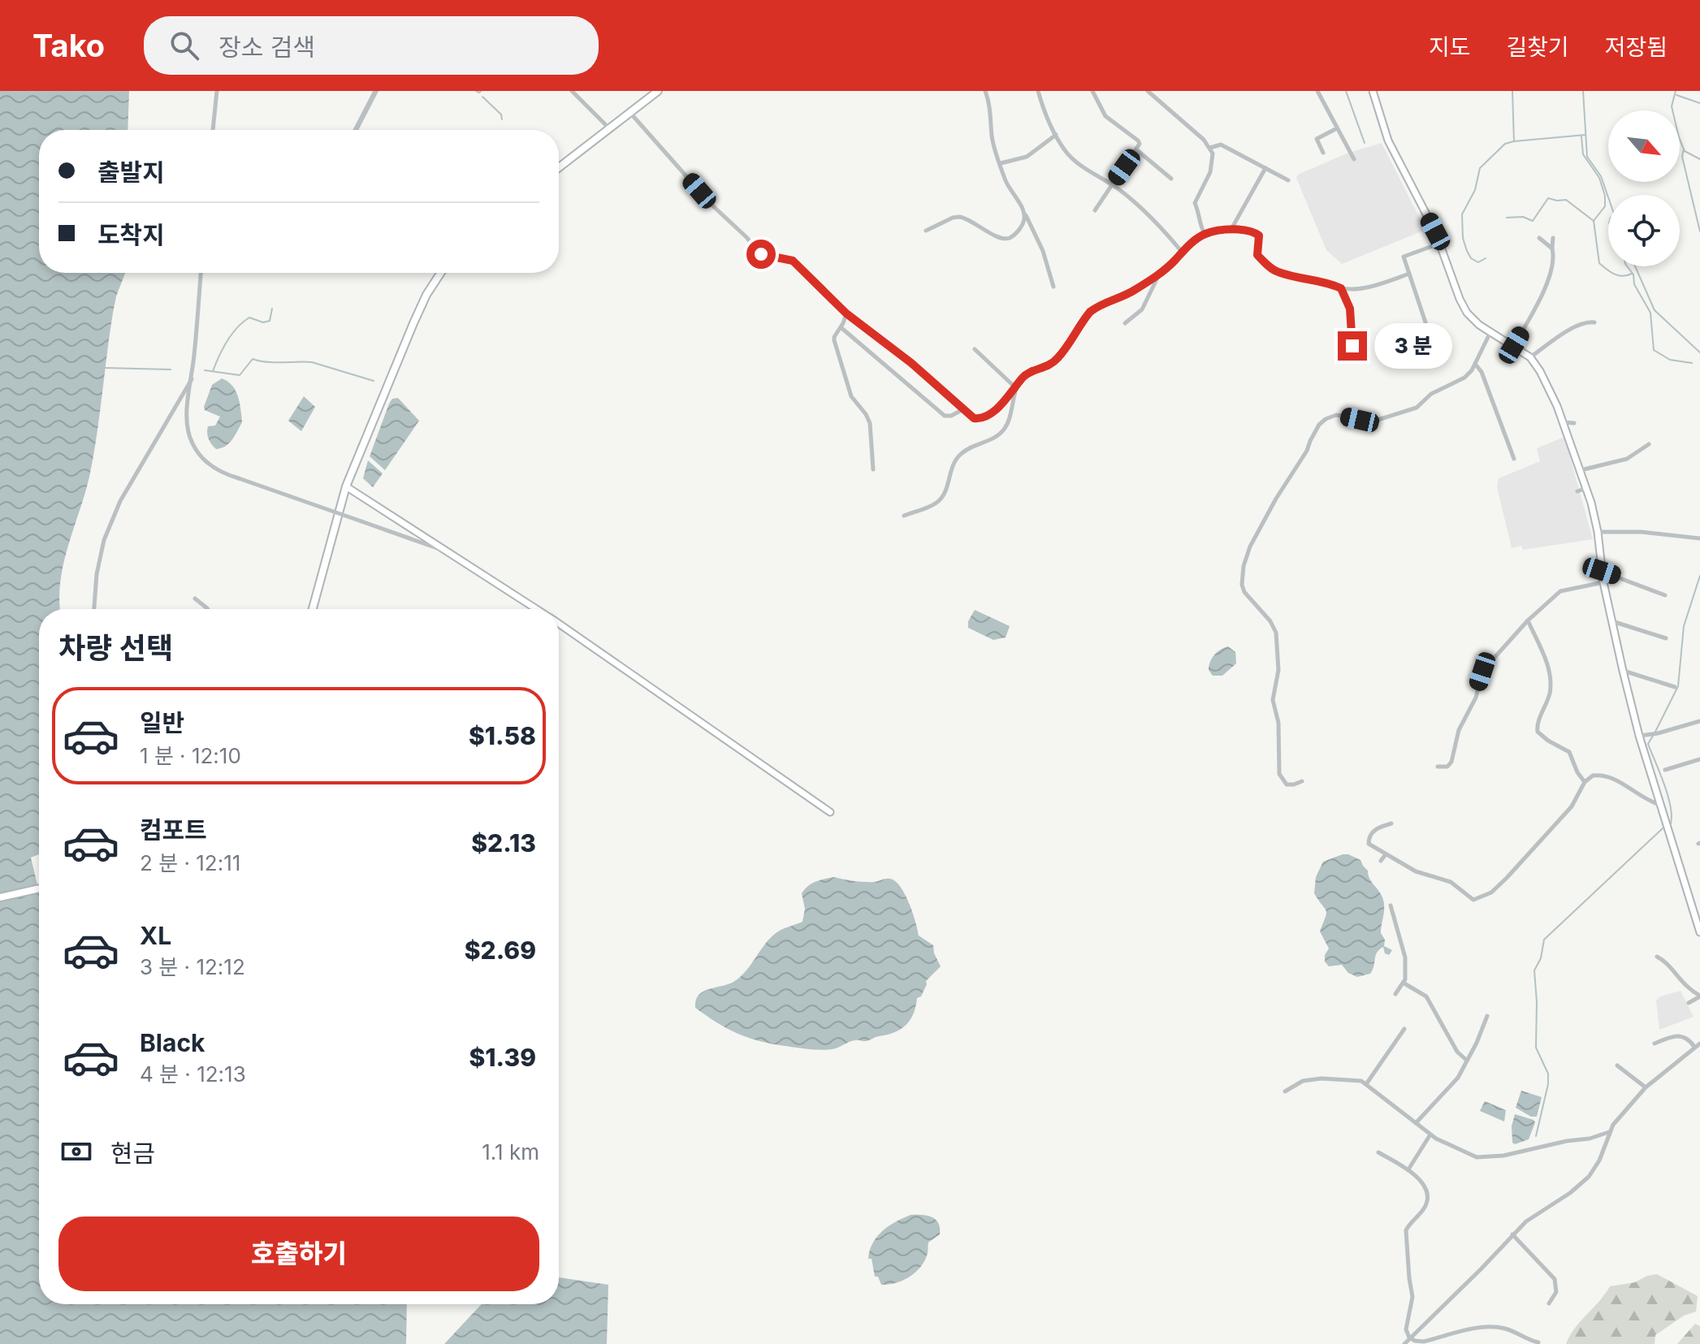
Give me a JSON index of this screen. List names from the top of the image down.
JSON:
{
  "north": "bottom right",
  "page": {
    "header": "Tako",
    "search": "장소 검색",
    "nav": ["지도", "길찾기", "저장됨"],
    "banner": ["출발지", "도착지"],
    "bubble": "3 분",
    "heading": "차량 선택",
    "list": [
      {
        "name": "일반",
        "note": "1 분 · 12:10",
        "value": "$1.58"
      },
      {
        "name": "컴포트",
        "note": "2 분 · 12:11",
        "value": "$2.13"
      },
      {
        "name": "XL",
        "note": "3 분 · 12:12",
        "value": "$2.69"
      },
      {
        "name": "Black",
        "note": "4 분 · 12:13",
        "value": "$1.39"
      }
    ],
    "pay": ["현금", "1.1 km"],
    "buttons": "호출하기"
  }
}
